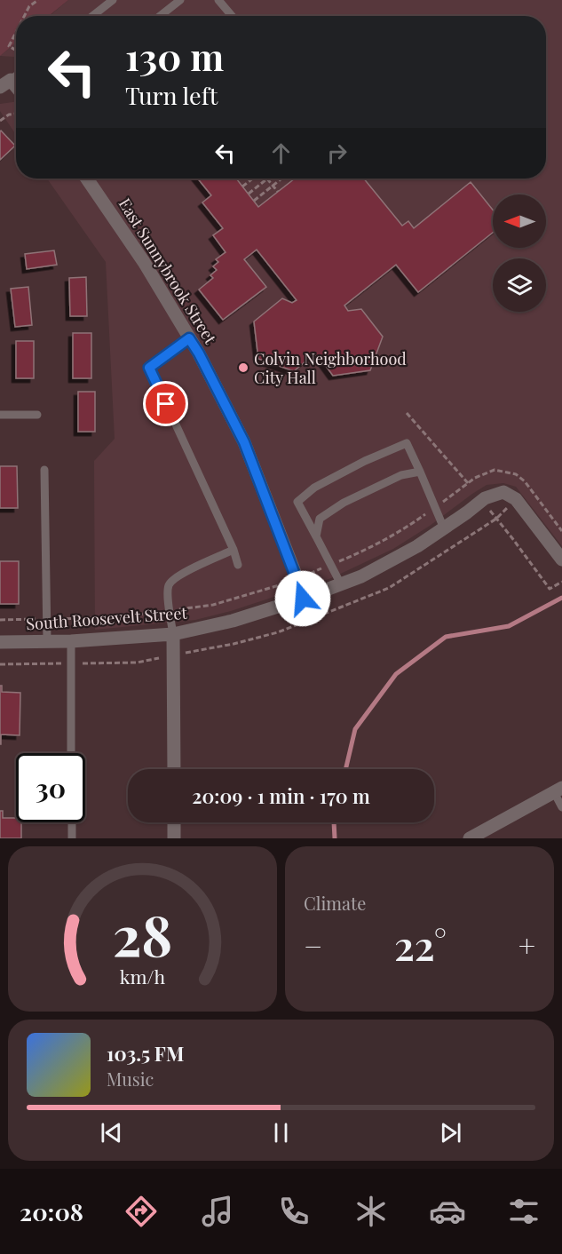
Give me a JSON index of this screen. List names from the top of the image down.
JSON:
{
  "streets": {
    "street": ["East Sunnybrook Street", "South Roosevelt Street"]
  },
  "crossings": [
    ["East Sunnybrook Street", "South Roosevelt Street"]
  ],
  "places": ["Colvin Neighborhood City Hall"],
  "north": "left",
  "page": {
    "turn": ["130 m", "Turn left"],
    "limit": "30",
    "trip": "20:09 · 1 min · 170 m",
    "tile": "Climate",
    "heat": ["−", "22°", "+"],
    "song": ["103.5 FM", "Music"],
    "tabs": "20:08",
    "gauge": ["28", "km/h"]
  }
}
